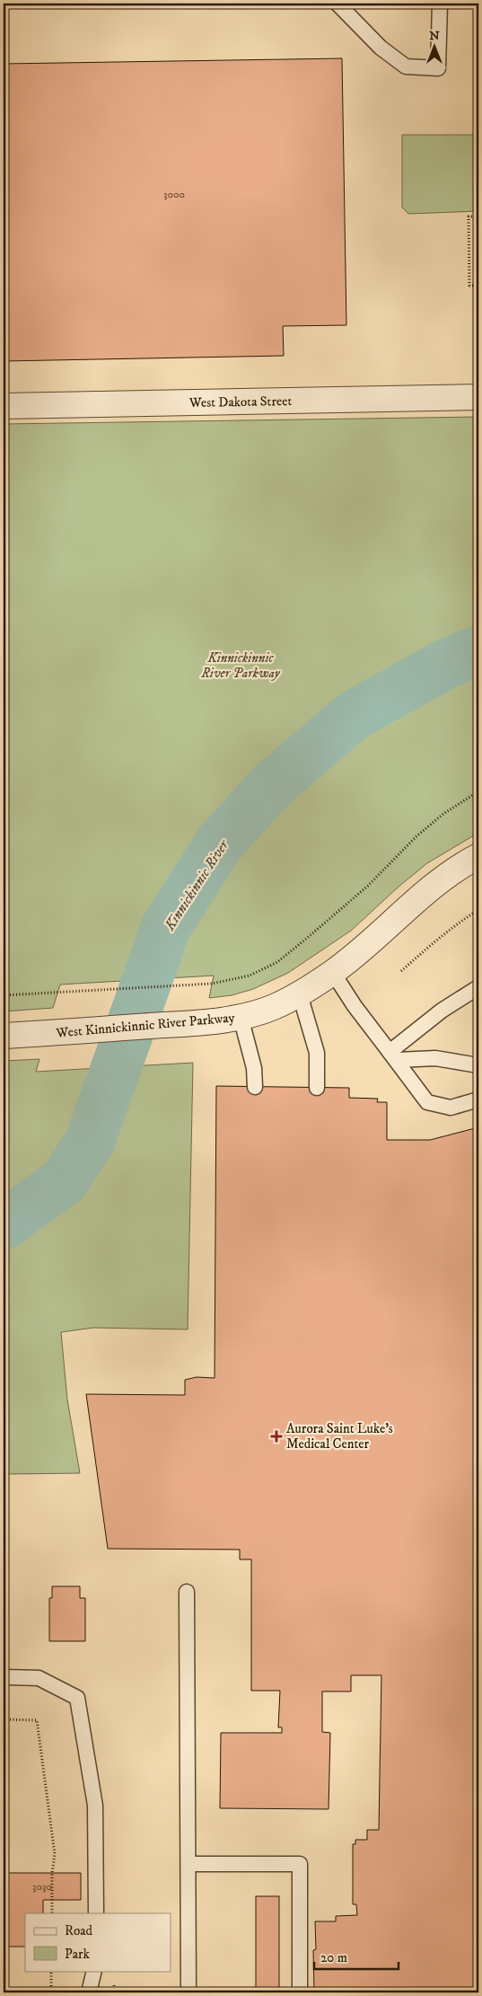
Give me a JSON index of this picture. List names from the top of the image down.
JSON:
{
  "streets": {
    "street": ["West Dakota Street", "West Kinnickinnic River Parkway"]
  },
  "water": ["Kinnickinnic River"],
  "parks": ["Kinnickinnic River Parkway"],
  "places": {
    "health": ["Aurora Saint Luke's Medical Center"]
  },
  "house_numbers": ["3000", "3030"],
  "legend": ["Road", "Park"],
  "scale_bar": "20 m",
  "north": "top"
}
